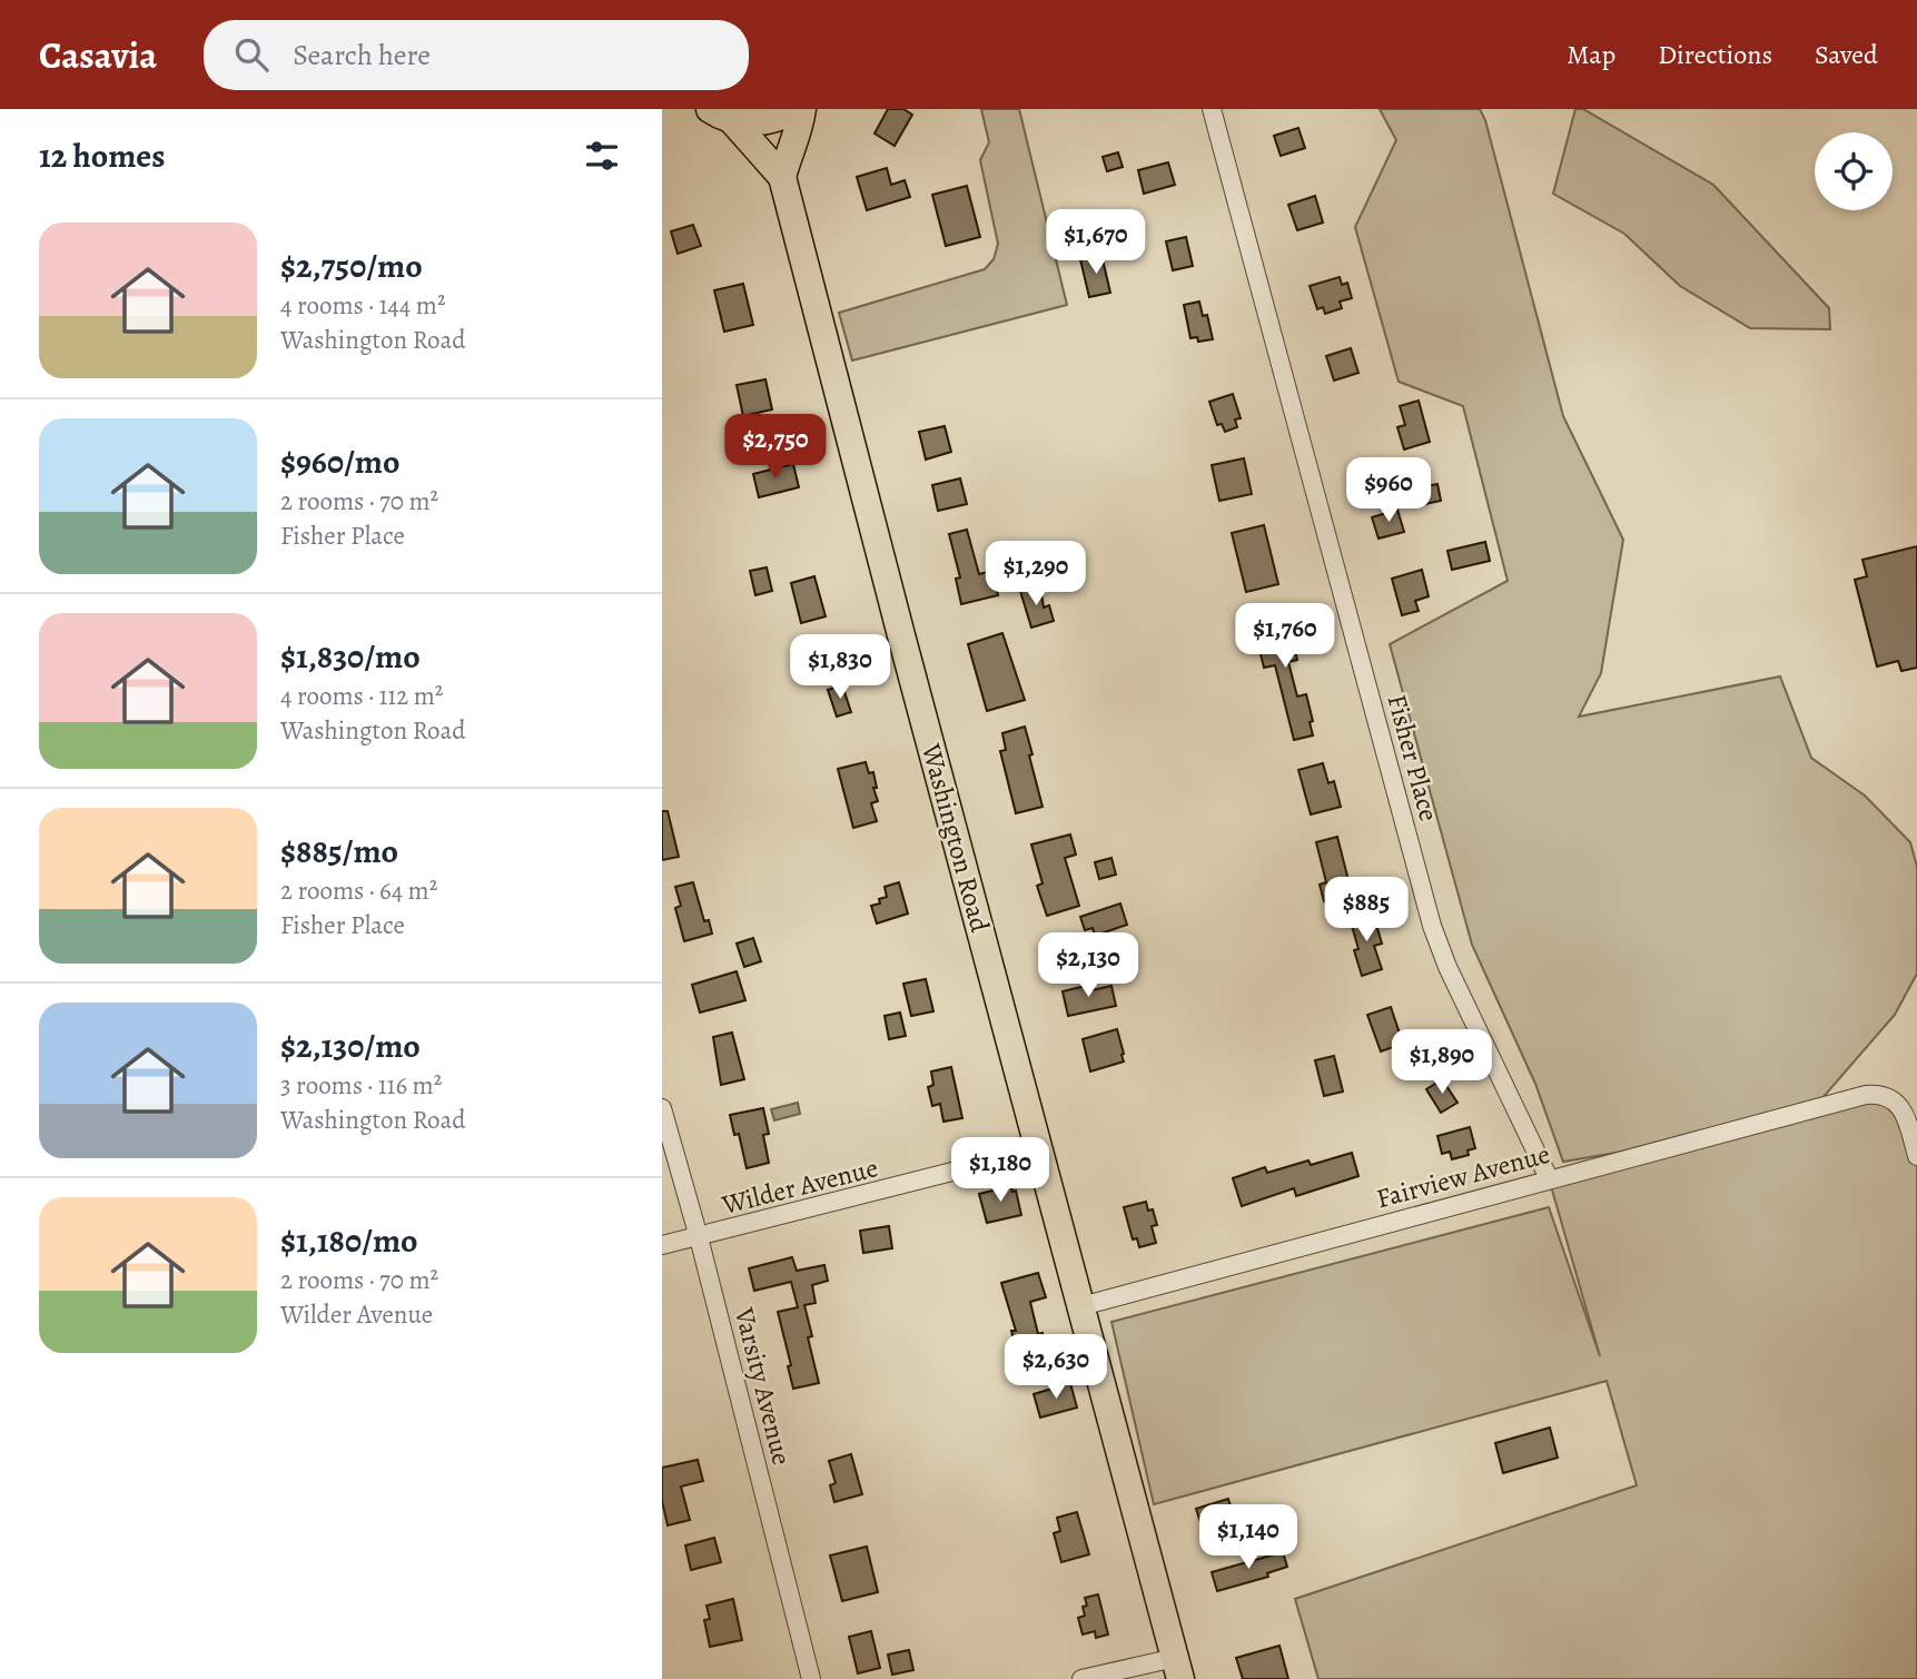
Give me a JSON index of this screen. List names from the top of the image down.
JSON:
{
  "streets": {
    "main road": ["Washington Road"],
    "street": [
      "Fisher Place",
      "Fairview Avenue",
      "Wilder Avenue",
      "Varsity Avenue"
    ]
  },
  "crossings": [
    ["Fisher Place", "Fairview Avenue"],
    ["Washington Road", "Fairview Avenue"],
    ["Washington Road", "Wilder Avenue"],
    ["Wilder Avenue", "Varsity Avenue"]
  ],
  "page": {
    "header": "Casavia",
    "search": "Search here",
    "nav": ["Map", "Directions", "Saved"],
    "heading": "12 homes",
    "list": [
      {
        "name": "$2,750/mo",
        "note": "4 rooms · 144 m² · Washington Road"
      },
      {
        "name": "$960/mo",
        "note": "2 rooms · 70 m² · Fisher Place"
      },
      {
        "name": "$1,830/mo",
        "note": "4 rooms · 112 m² · Washington Road"
      },
      {
        "name": "$885/mo",
        "note": "2 rooms · 64 m² · Fisher Place"
      },
      {
        "name": "$2,130/mo",
        "note": "3 rooms · 116 m² · Washington Road"
      },
      {
        "name": "$1,180/mo",
        "note": "2 rooms · 70 m² · Wilder Avenue"
      }
    ],
    "price": [
      "$1,670",
      "$2,750",
      "$960",
      "$1,290",
      "$1,760",
      "$1,830",
      "$885",
      "$2,130",
      "$1,890",
      "$1,180",
      "$2,630",
      "$1,140"
    ]
  }
}
